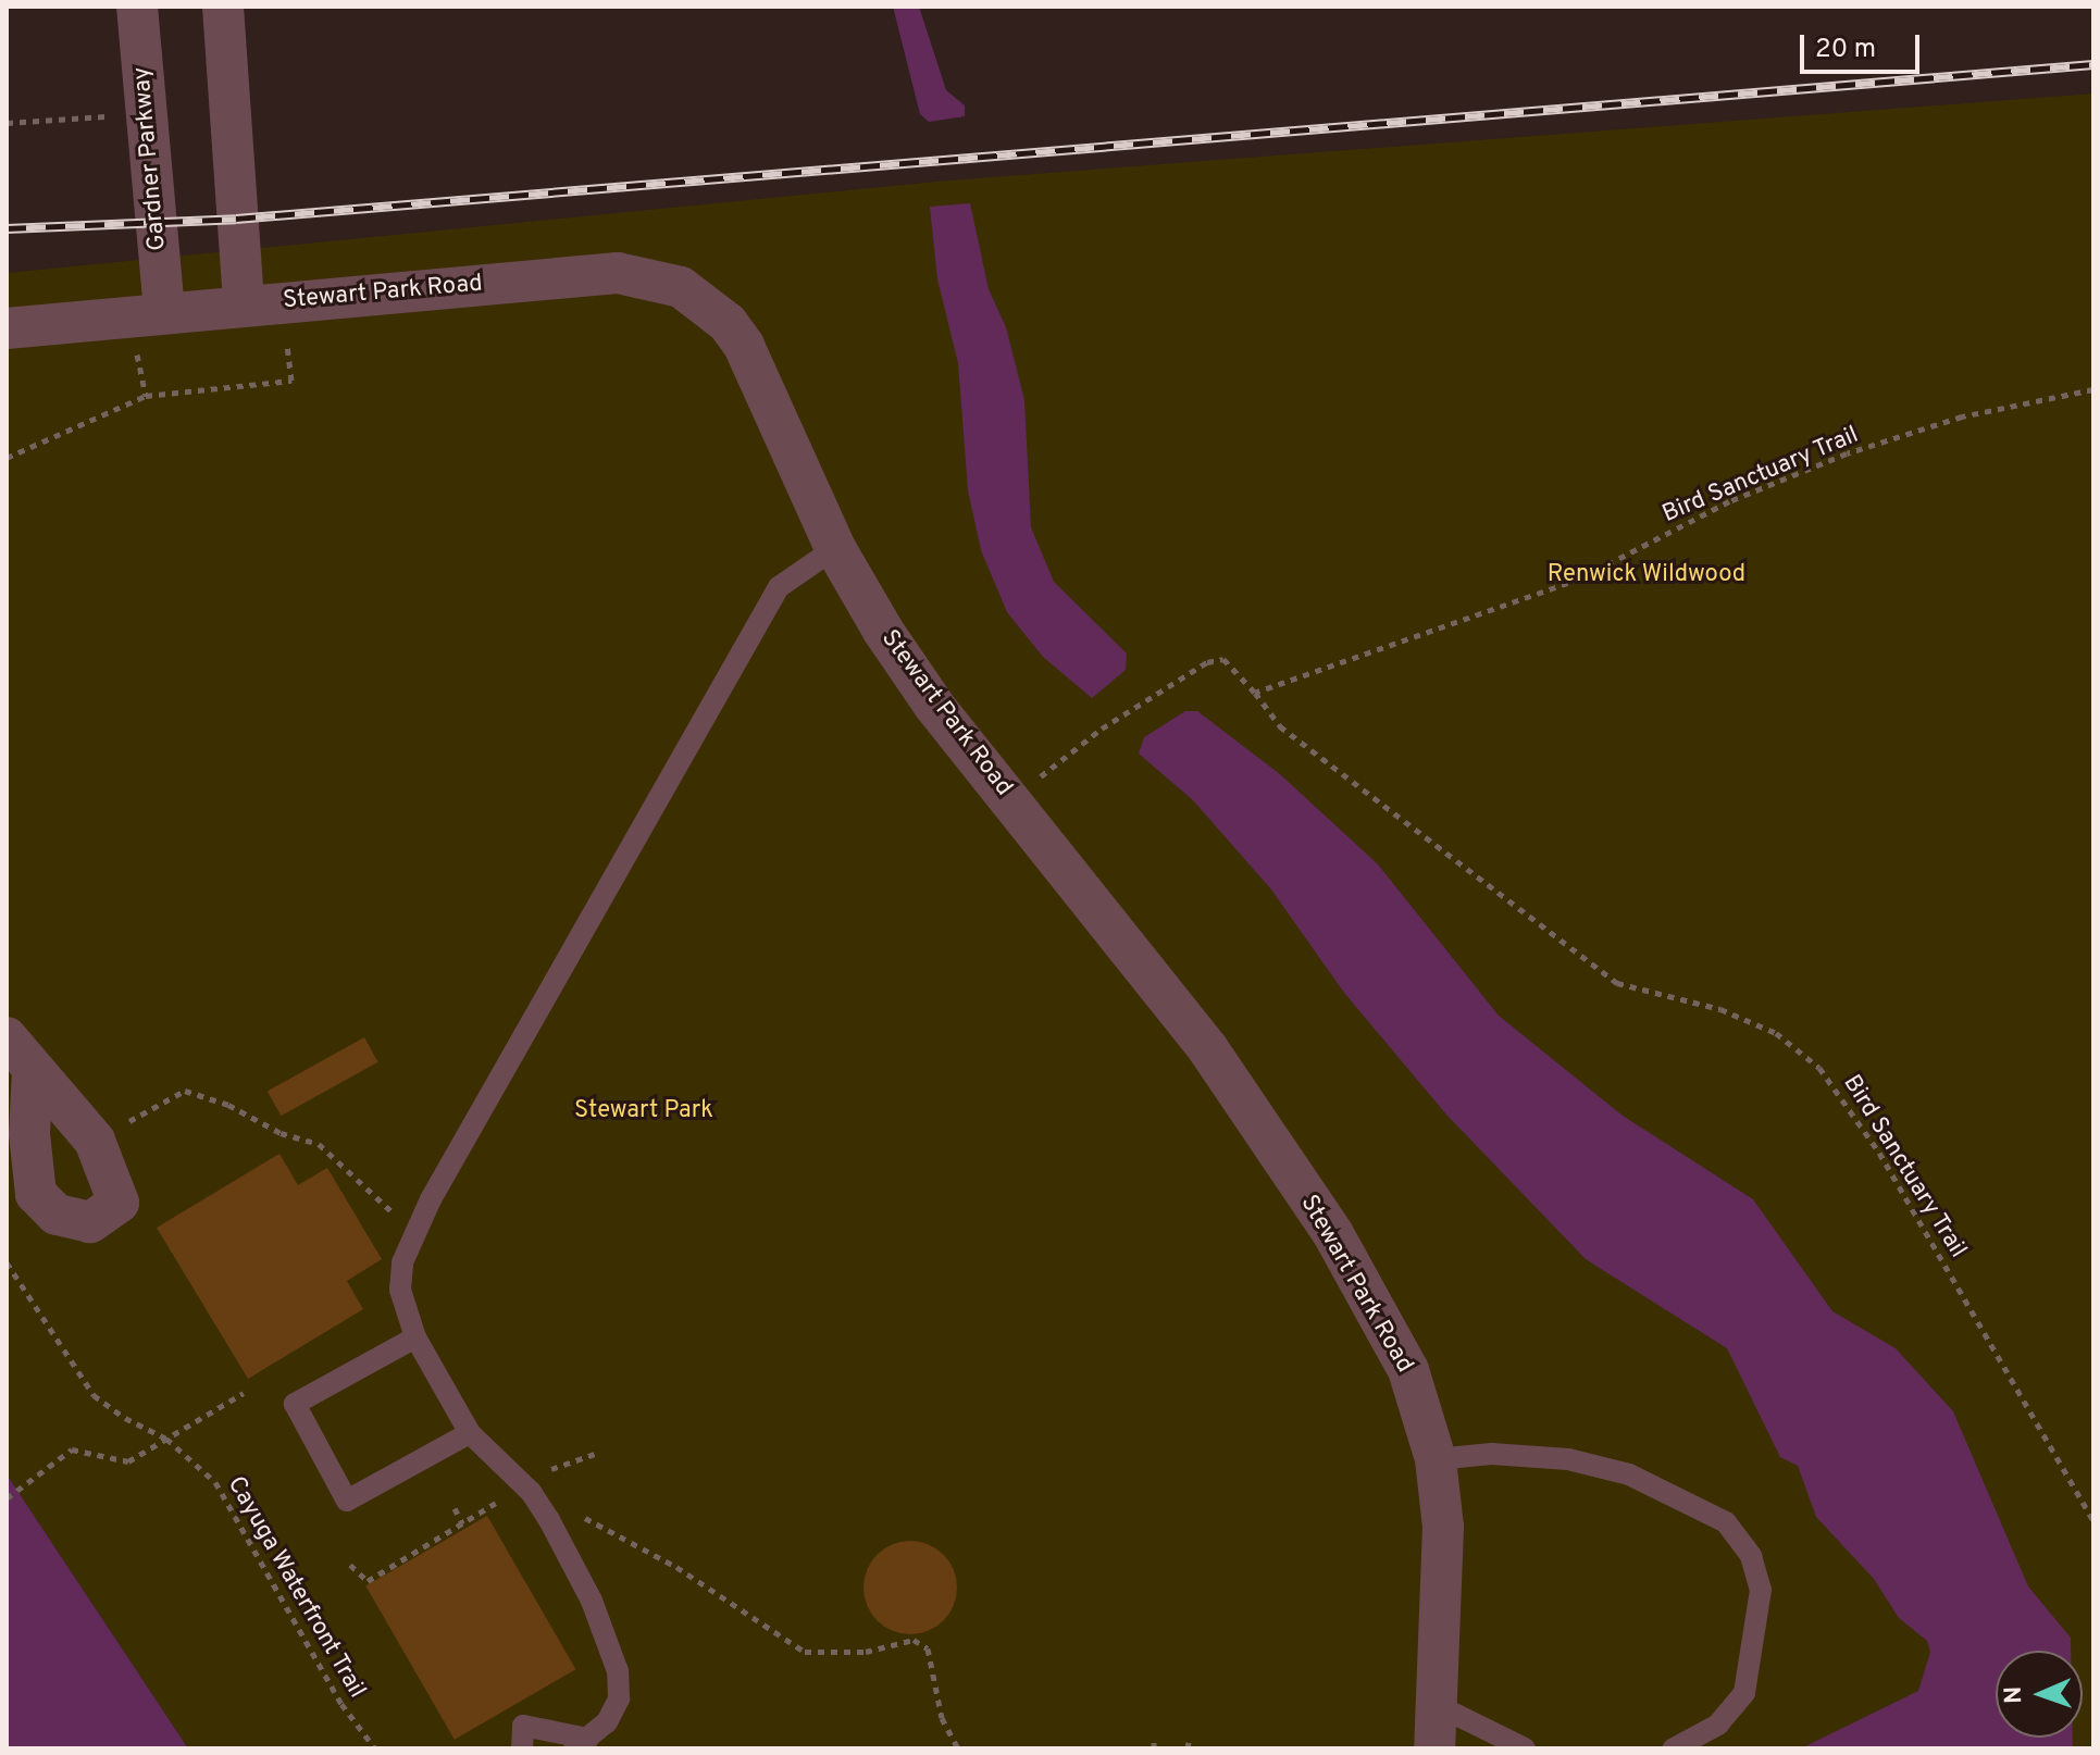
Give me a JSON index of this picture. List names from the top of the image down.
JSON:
{
  "streets": {
    "street": ["Gardner Parkway", "Stewart Park Road"],
    "path": ["Bird Sanctuary Trail", "Cayuga Waterfront Trail"]
  },
  "crossings": [
    ["Gardner Parkway", "Stewart Park Road"],
    ["Stewart Park Road", "Bird Sanctuary Trail"]
  ],
  "parks": ["Renwick Wildwood", "Stewart Park"],
  "scale_bar": "20 m",
  "north": "left"
}
